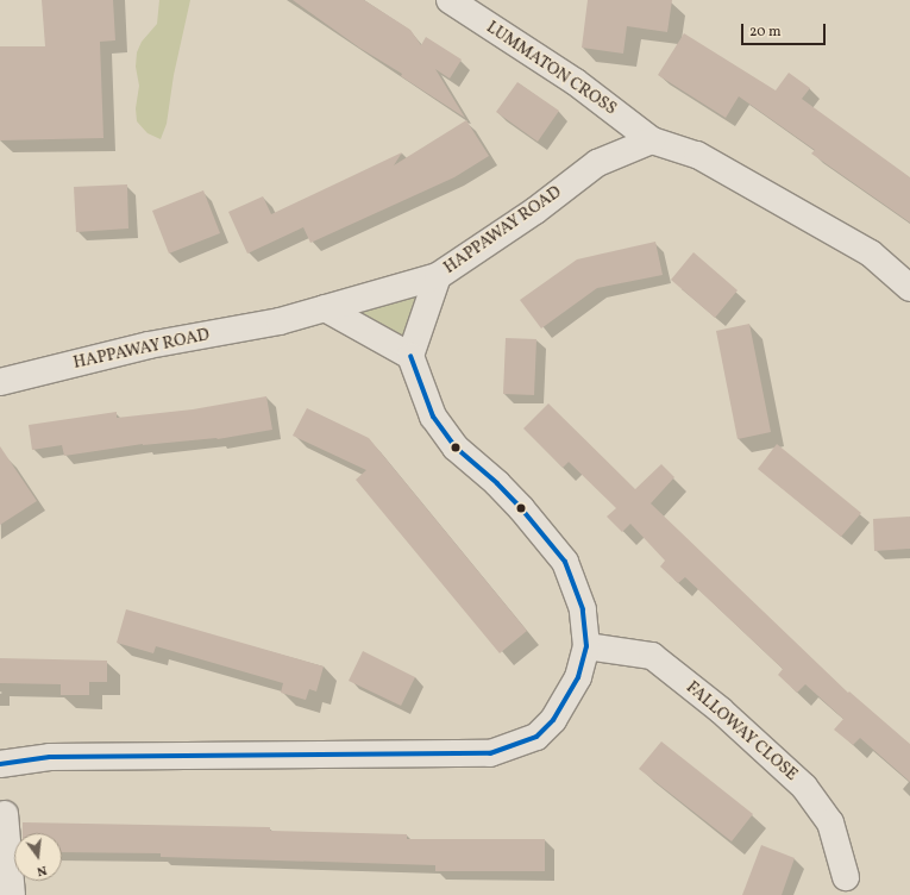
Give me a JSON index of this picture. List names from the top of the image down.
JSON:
{
  "streets": {
    "street": ["LUMMATON CROSS", "HAPPAWAY ROAD", "FALLOWAY CLOSE"]
  },
  "crossings": [
    ["LUMMATON CROSS", "HAPPAWAY ROAD"]
  ],
  "scale_bar": "20 m",
  "north": "bottom"
}
